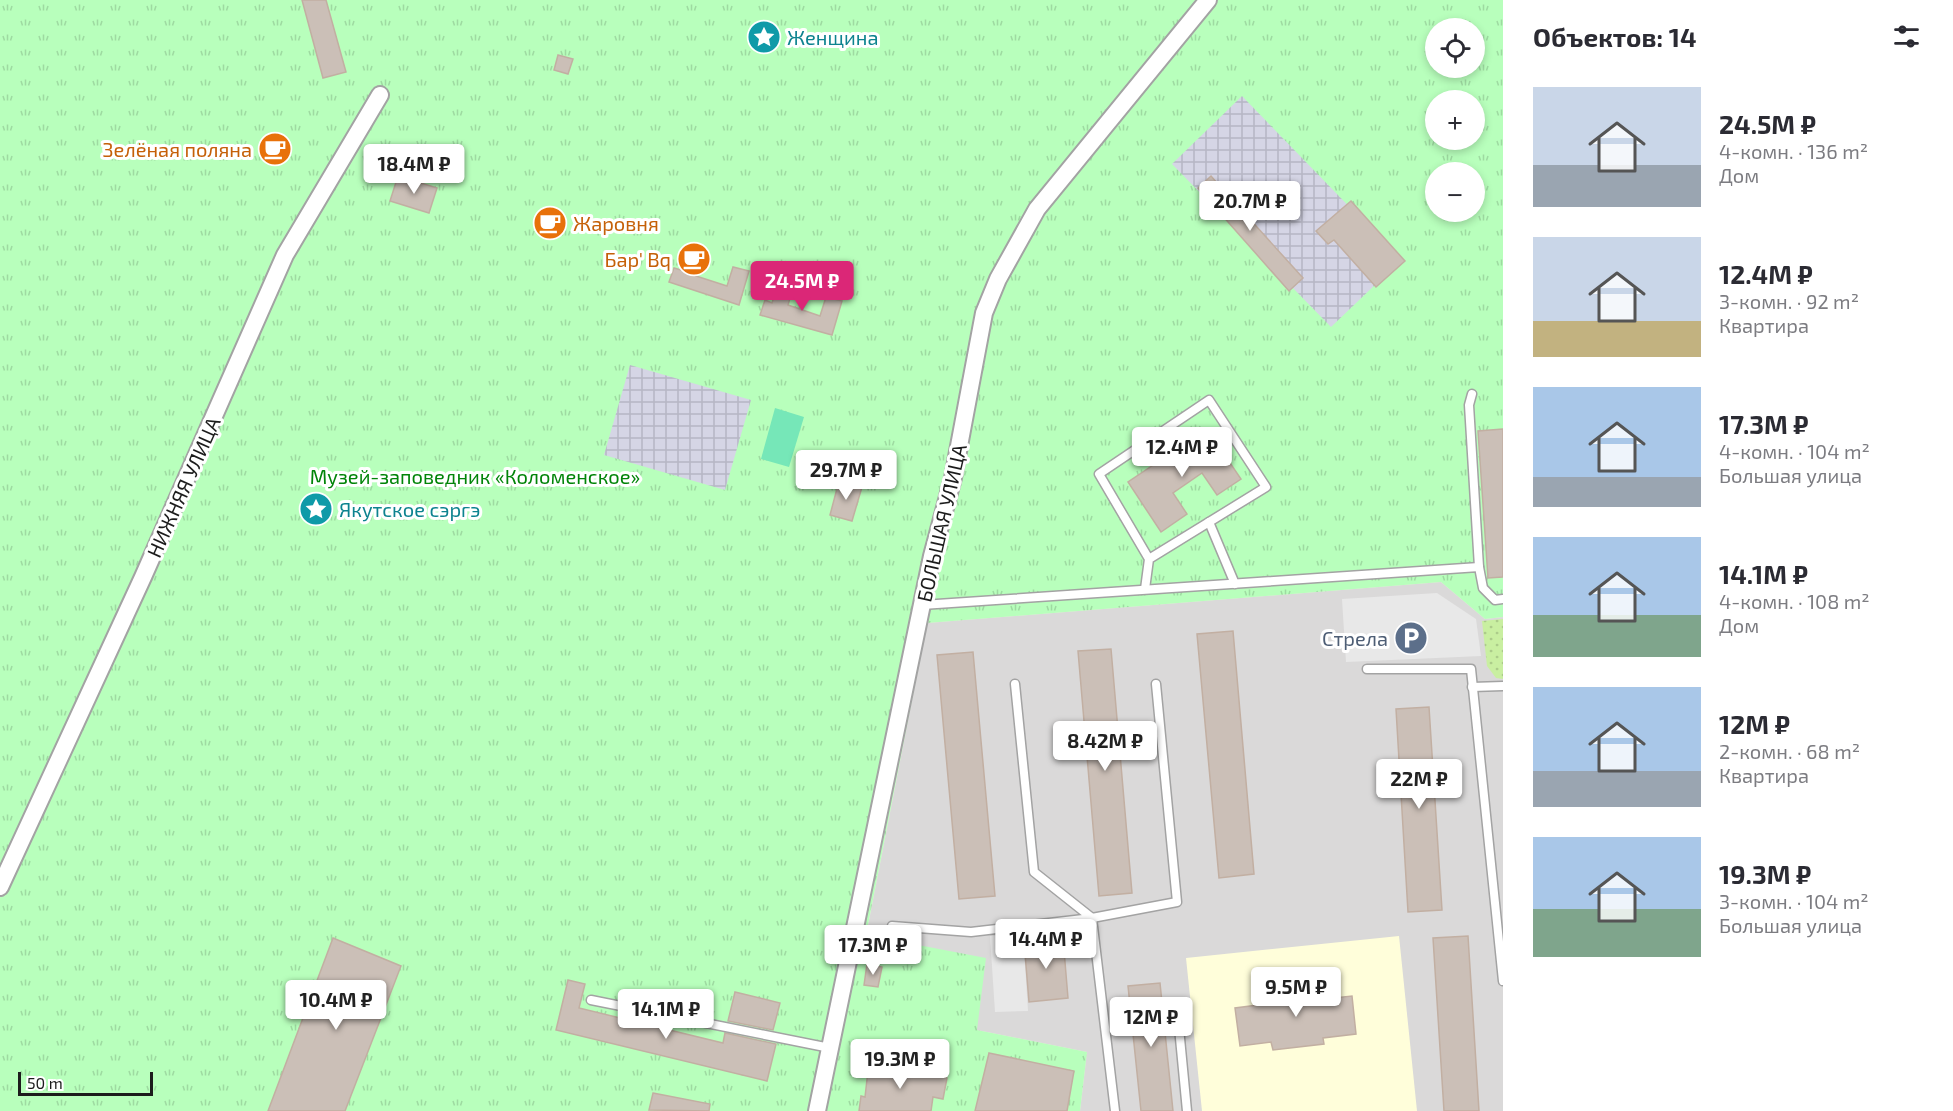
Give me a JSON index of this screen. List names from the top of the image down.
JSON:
{
  "streets": {
    "street": ["НИЖНЯЯ УЛИЦА", "БОЛЬШАЯ УЛИЦА"]
  },
  "parks": ["Музей-заповедник «Коломенское»"],
  "places": {
    "place": ["Женщина", "Якутское сэргэ"],
    "cafe": ["Зелёная поляна", "Жаровня", "Бар' Bq"],
    "parking": ["Стрела"]
  },
  "scale_bar": "50 m",
  "page": {
    "heading": "Объектов: 14",
    "map_buttons": ["+", "−"],
    "list": [
      {
        "name": "24.5M ₽",
        "note": "4-комн. · 136 m² · Дом"
      },
      {
        "name": "12.4M ₽",
        "note": "3-комн. · 92 m² · Квартира"
      },
      {
        "name": "17.3M ₽",
        "note": "4-комн. · 104 m² · Большая улица"
      },
      {
        "name": "14.1M ₽",
        "note": "4-комн. · 108 m² · Дом"
      },
      {
        "name": "12M ₽",
        "note": "2-комн. · 68 m² · Квартира"
      },
      {
        "name": "19.3M ₽",
        "note": "3-комн. · 104 m² · Большая улица"
      }
    ],
    "price": [
      "18.4M ₽",
      "20.7M ₽",
      "24.5M ₽",
      "12.4M ₽",
      "29.7M ₽",
      "8.42M ₽",
      "22M ₽",
      "14.4M ₽",
      "17.3M ₽",
      "9.5M ₽",
      "10.4M ₽",
      "14.1M ₽",
      "12M ₽",
      "19.3M ₽"
    ],
    "scale": "50 m"
  }
}
